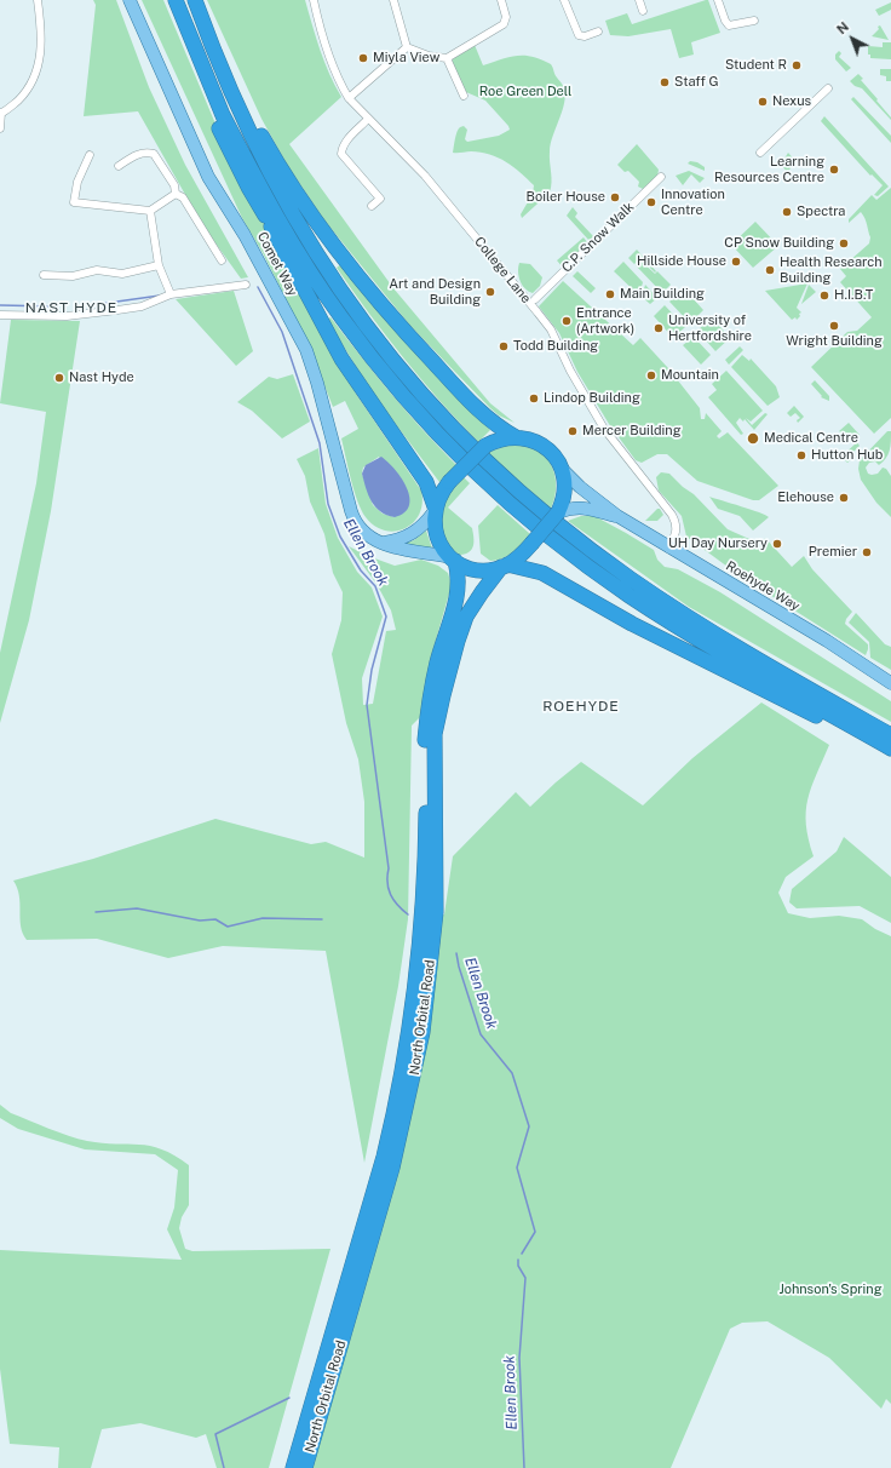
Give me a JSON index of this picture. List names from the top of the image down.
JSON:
{
  "streets": {
    "highway": ["North Orbital Road"],
    "main road": ["Comet Way", "Roehyde Way"],
    "street": ["C.P. Snow Walk", "College Lane"]
  },
  "crossings": [
    ["Comet Way", "Roehyde Way"],
    ["Comet Way", "North Orbital Road"],
    ["College Lane", "Roehyde Way"],
    ["Roehyde Way", "North Orbital Road"]
  ],
  "districts": ["NAST HYDE", "ROEHYDE"],
  "water": ["Ellen Brook"],
  "parks": ["Roe Green Dell", "Johnson's Spring"],
  "places": [
    "Miyla View",
    "Student R",
    "Staff G",
    "Nexus",
    "Learning Resources Centre",
    "Boiler House",
    "Innovation Centre",
    "Spectra",
    "CP Snow Building",
    "Hillside House",
    "Health Research Building",
    "Art and Design Building",
    "Main Building",
    "H.I.B.T",
    "Entrance (Artwork)",
    "Wright Building",
    "University of Hertfordshire",
    "Todd Building",
    "Mountain",
    "Nast Hyde",
    "Lindop Building",
    "Mercer Building",
    "Medical Centre",
    "Hutton Hub",
    "Elehouse",
    "UH Day Nursery",
    "Premier"
  ],
  "north": "top left"
}
